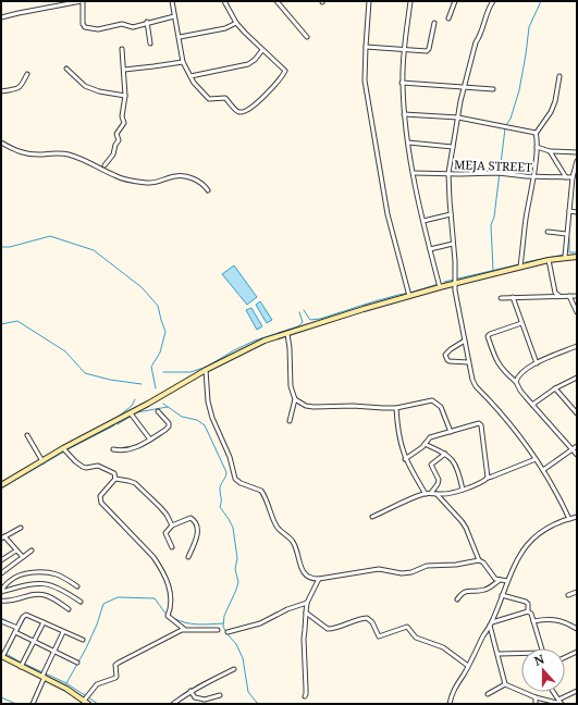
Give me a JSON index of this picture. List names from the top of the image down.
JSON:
{
  "streets": {
    "street": ["MEJA STREET"]
  },
  "north": "top"
}
